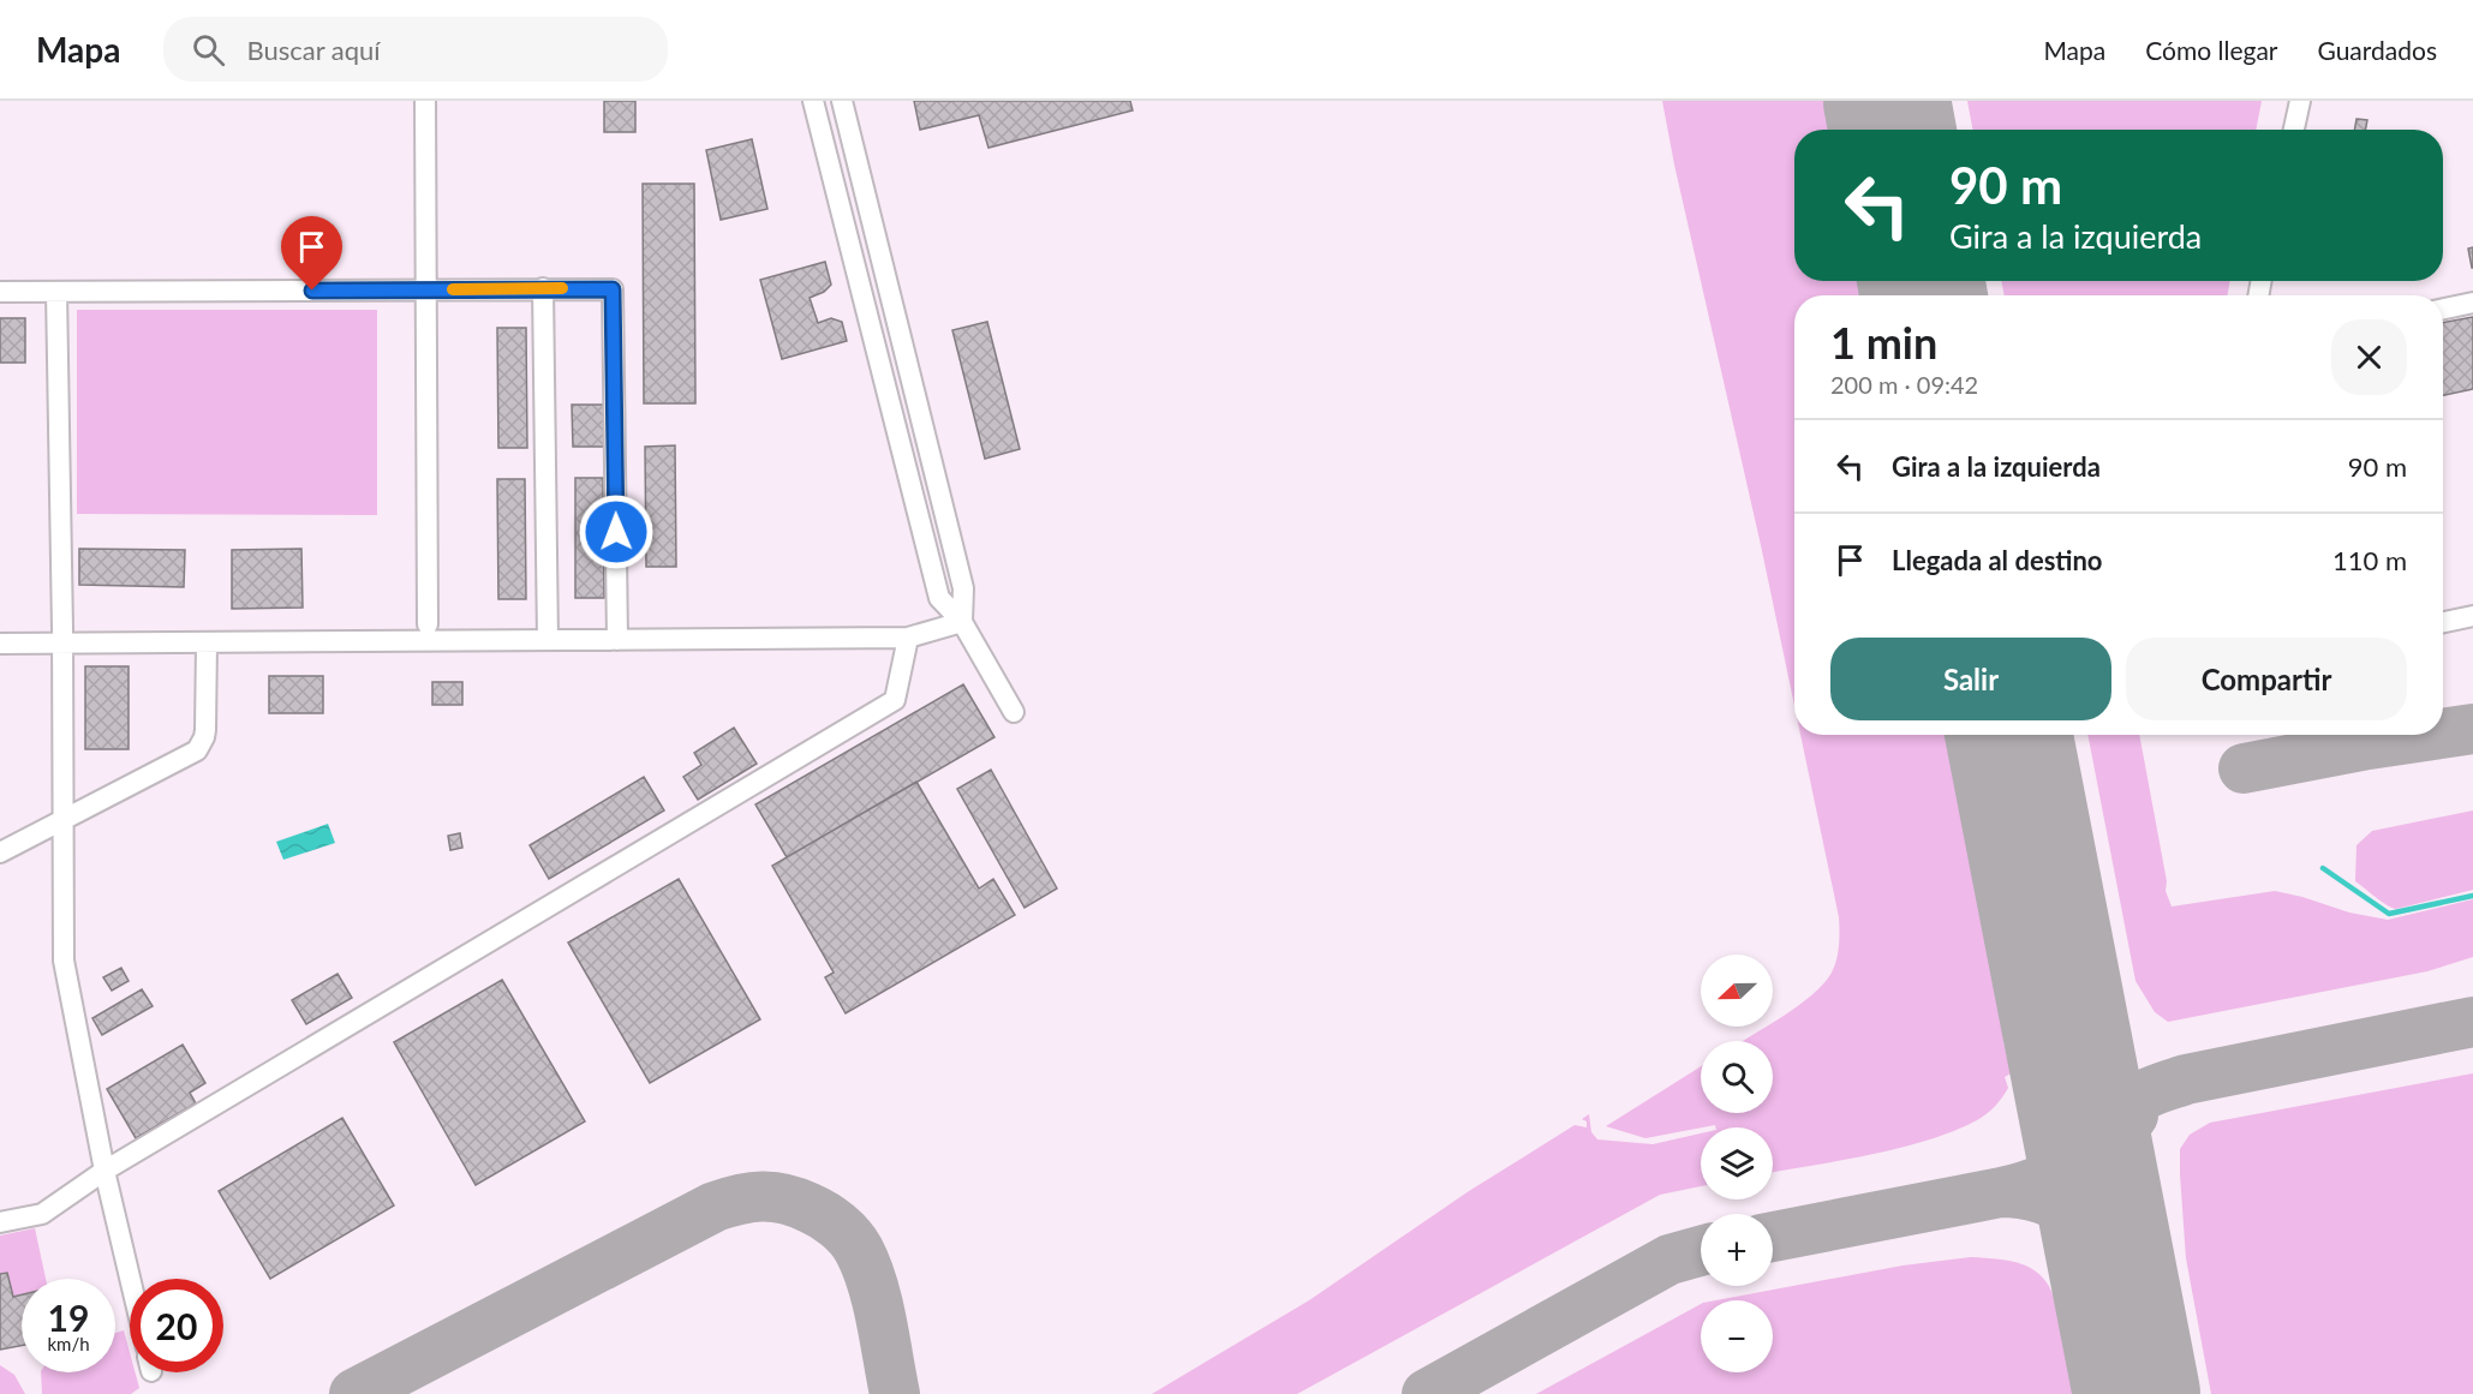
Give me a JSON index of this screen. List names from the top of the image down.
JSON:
{
  "north": "left",
  "page": {
    "header": "Mapa",
    "search": "Buscar aquí",
    "nav": ["Mapa", "Cómo llegar", "Guardados"],
    "turn": ["90 m", "Gira a la izquierda"],
    "heading": ["1 min", "200 m · 09:42"],
    "list": [
      {
        "name": "Gira a la izquierda",
        "value": "90 m"
      },
      {
        "name": "Llegada al destino",
        "value": "110 m"
      }
    ],
    "buttons": ["Salir", "Compartir"],
    "map_buttons": ["+", "−"],
    "speed": "19 km/h",
    "limit": "20"
  }
}
